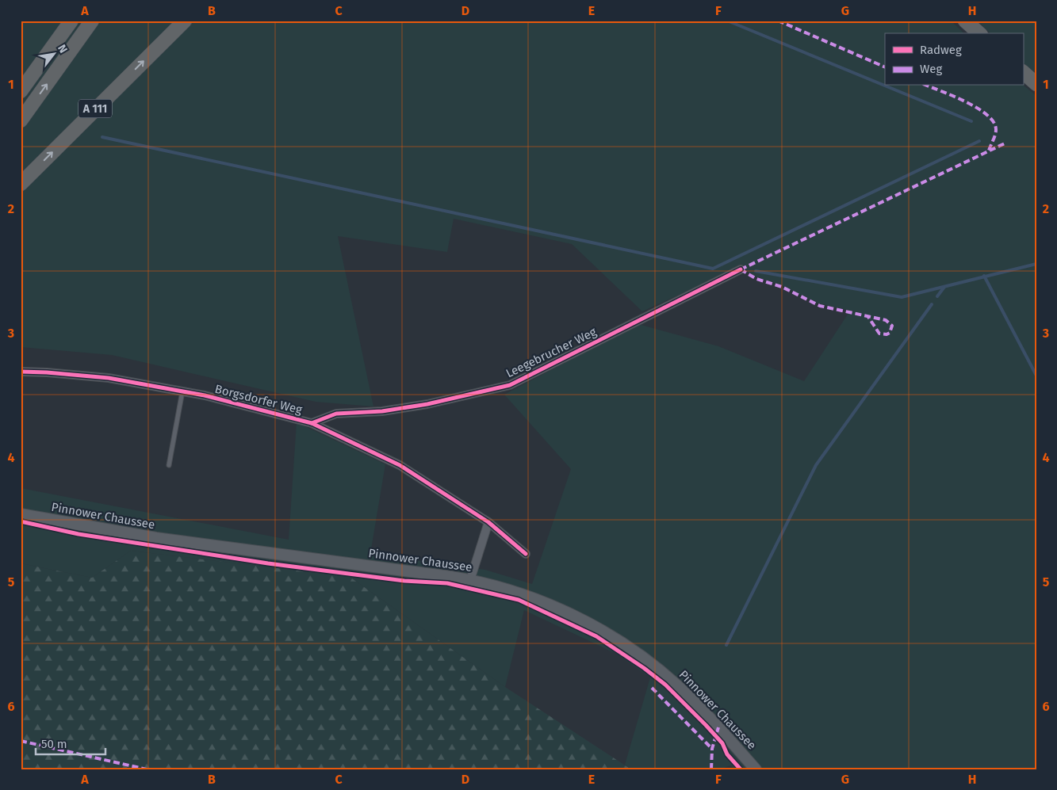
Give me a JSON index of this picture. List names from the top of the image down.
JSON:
{
  "streets": {
    "highway": ["A 111"],
    "main road": ["Pinnower Chaussee"],
    "street": ["Leegebrucher Weg", "Borgsdorfer Weg"]
  },
  "crossings": [
    ["Leegebrucher Weg", "Borgsdorfer Weg"]
  ],
  "legend": ["Radweg", "Weg"],
  "scale_bar": "50 m",
  "north": "top right",
  "grid": {
    "columns": [
      "A",
      "B",
      "C",
      "D",
      "E",
      "F",
      "G",
      "H"
    ],
    "rows": [
      "1",
      "2",
      "3",
      "4",
      "5",
      "6"
    ]
  }
}
